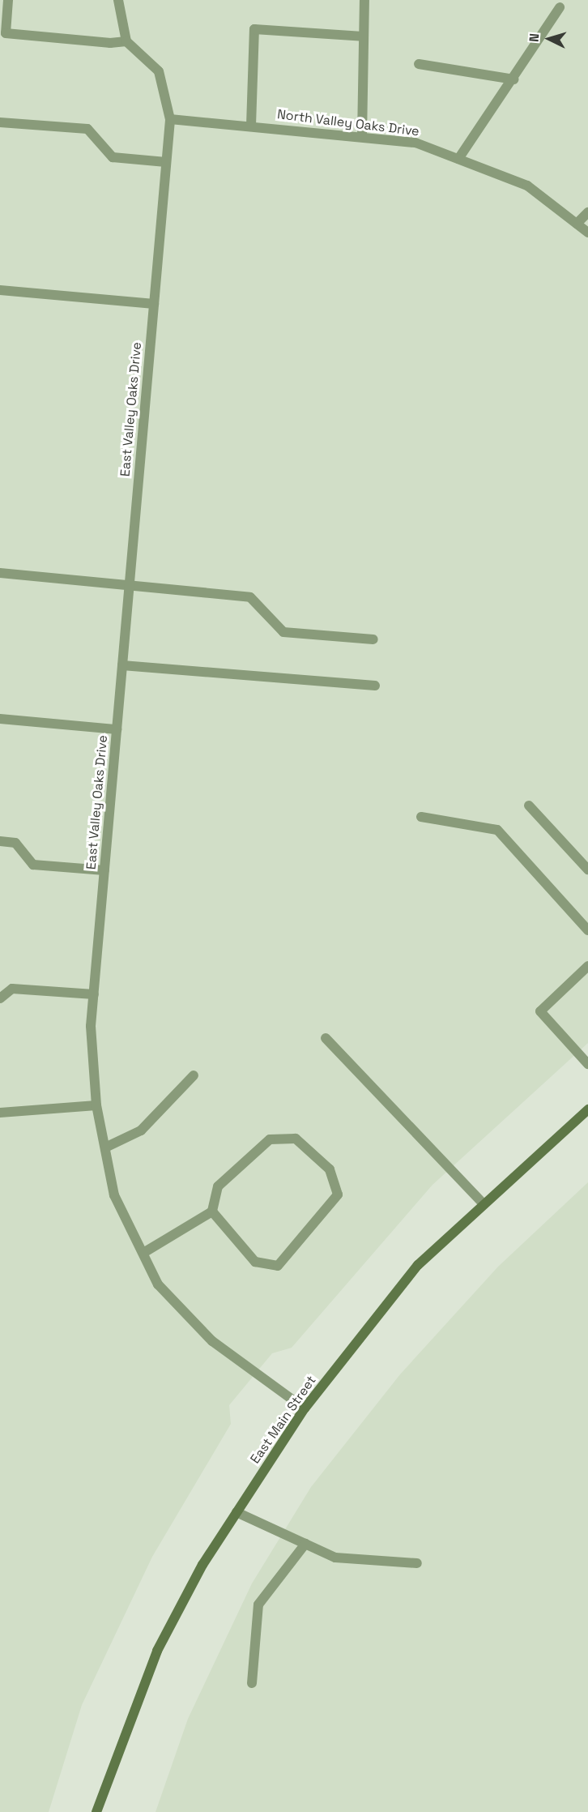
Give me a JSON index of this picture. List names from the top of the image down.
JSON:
{
  "streets": {
    "street": ["North Valley Oaks Drive", "East Valley Oaks Drive", "East Main Street"]
  },
  "crossings": [
    ["North Valley Oaks Drive", "East Valley Oaks Drive"],
    ["East Valley Oaks Drive", "East Main Street"]
  ],
  "north": "left"
}
